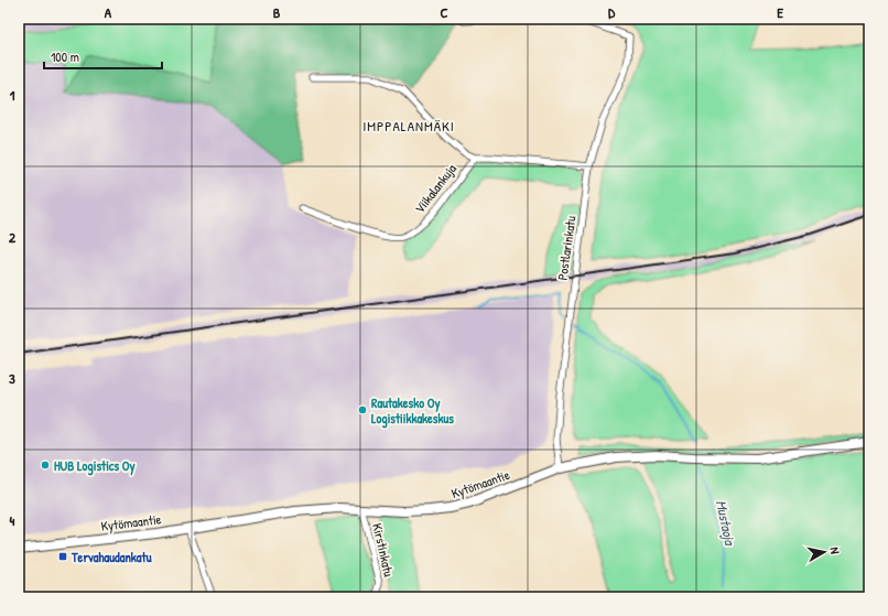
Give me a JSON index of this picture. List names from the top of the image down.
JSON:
{
  "streets": {
    "street": [
      "Viikalankuja",
      "Postlarinkatu",
      "Kytömaantie",
      "Kirstinkatu"
    ]
  },
  "crossings": [
    ["Postlarinkatu", "Kytömaantie"],
    ["Kytömaantie", "Kirstinkatu"]
  ],
  "districts": ["IMPPALANMÄKI"],
  "water": ["Mustaoja"],
  "places": {
    "other": ["Rautakesko Oy Logistiikkakeskus", "HUB Logistics Oy"],
    "transit": ["Tervahaudankatu"]
  },
  "scale_bar": "100 m",
  "north": "right",
  "grid": {
    "columns": [
      "A",
      "B",
      "C",
      "D",
      "E"
    ],
    "rows": [
      "1",
      "2",
      "3",
      "4"
    ]
  }
}
